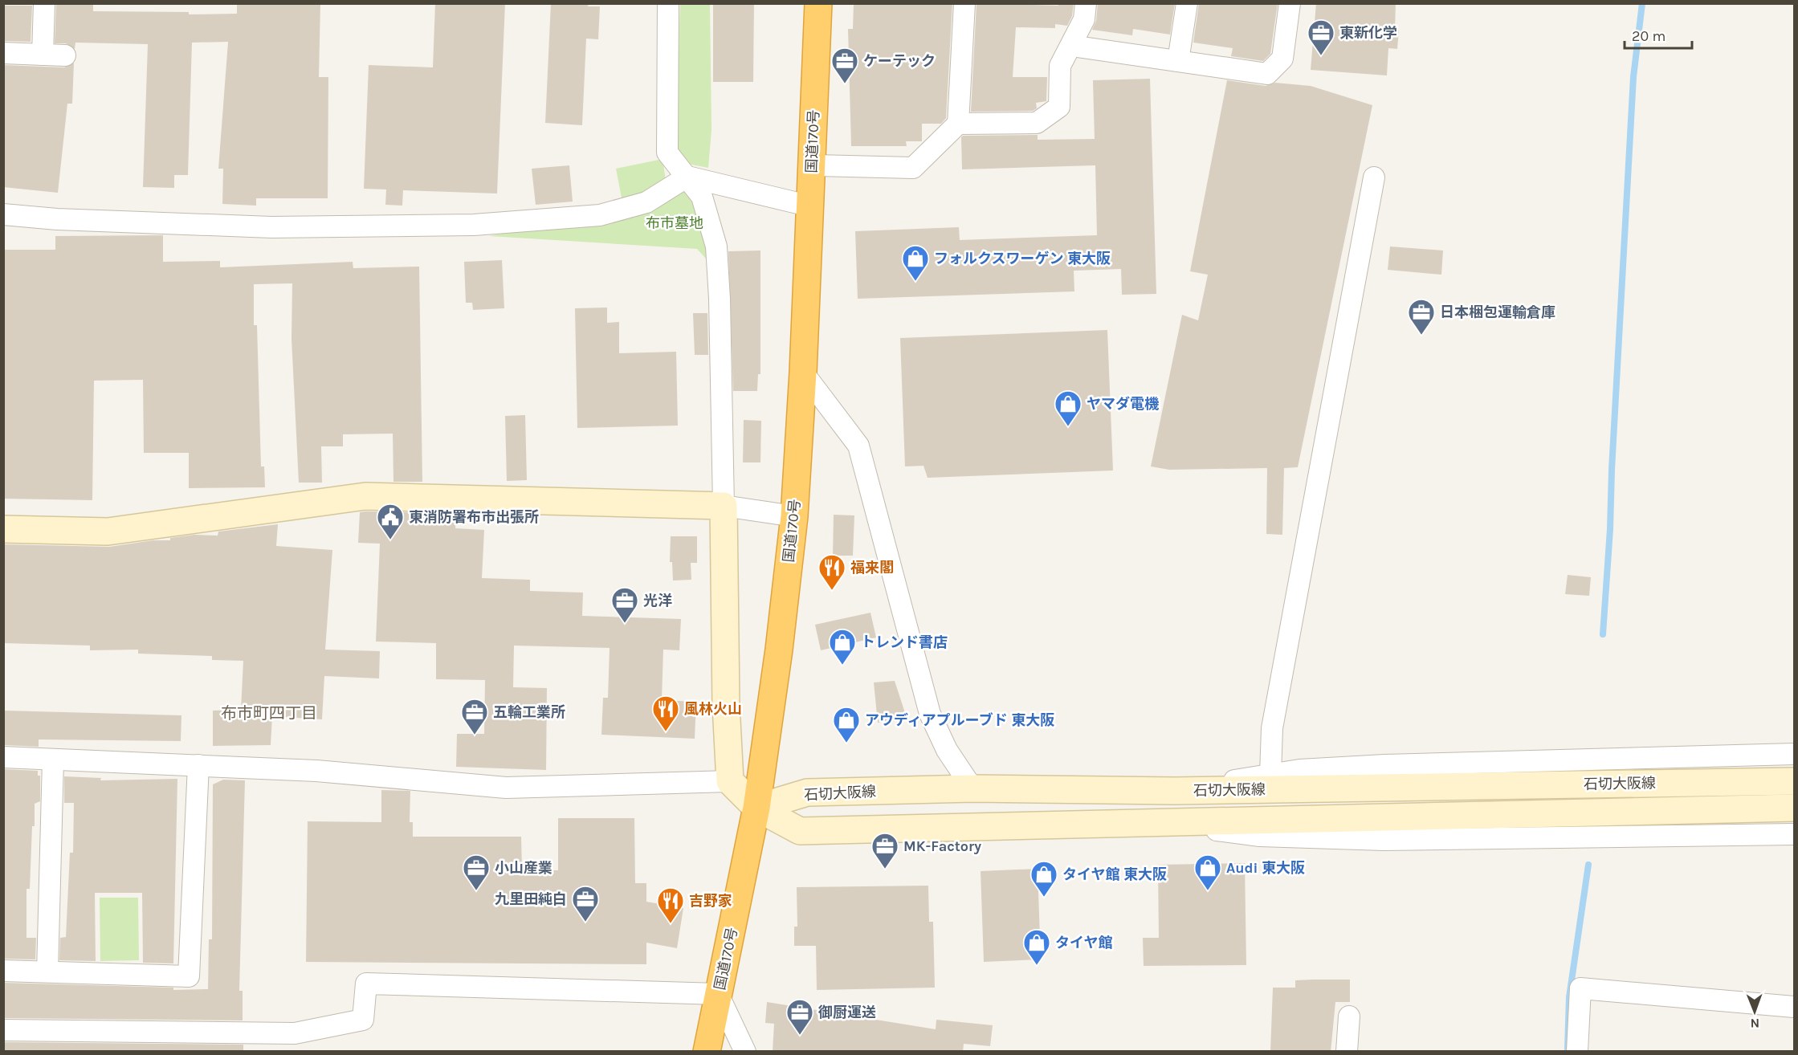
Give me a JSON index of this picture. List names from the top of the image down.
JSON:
{
  "streets": {
    "highway": ["国道170号"],
    "main road": ["石切大阪線"]
  },
  "crossings": [
    ["国道170号", "石切大阪線"]
  ],
  "districts": ["布市町四丁目"],
  "parks": ["布市墓地"],
  "places": {
    "office": [
      "東新化学",
      "ケーテック",
      "日本梱包運輸倉庫",
      "光洋",
      "五輪工業所",
      "MK-Factory",
      "小山産業",
      "九里田純白",
      "御厨運送"
    ],
    "shop": [
      "フォルクスワーゲン 東大阪",
      "ヤマダ電機",
      "トレンド書店",
      "アウディアプルーブド 東大阪",
      "Audi 東大阪",
      "タイヤ館 東大阪",
      "タイヤ館"
    ],
    "public building": ["東消防署布市出張所"],
    "restaurant": ["福来閣", "風林火山", "吉野家"]
  },
  "scale_bar": "20 m",
  "north": "bottom"
}
